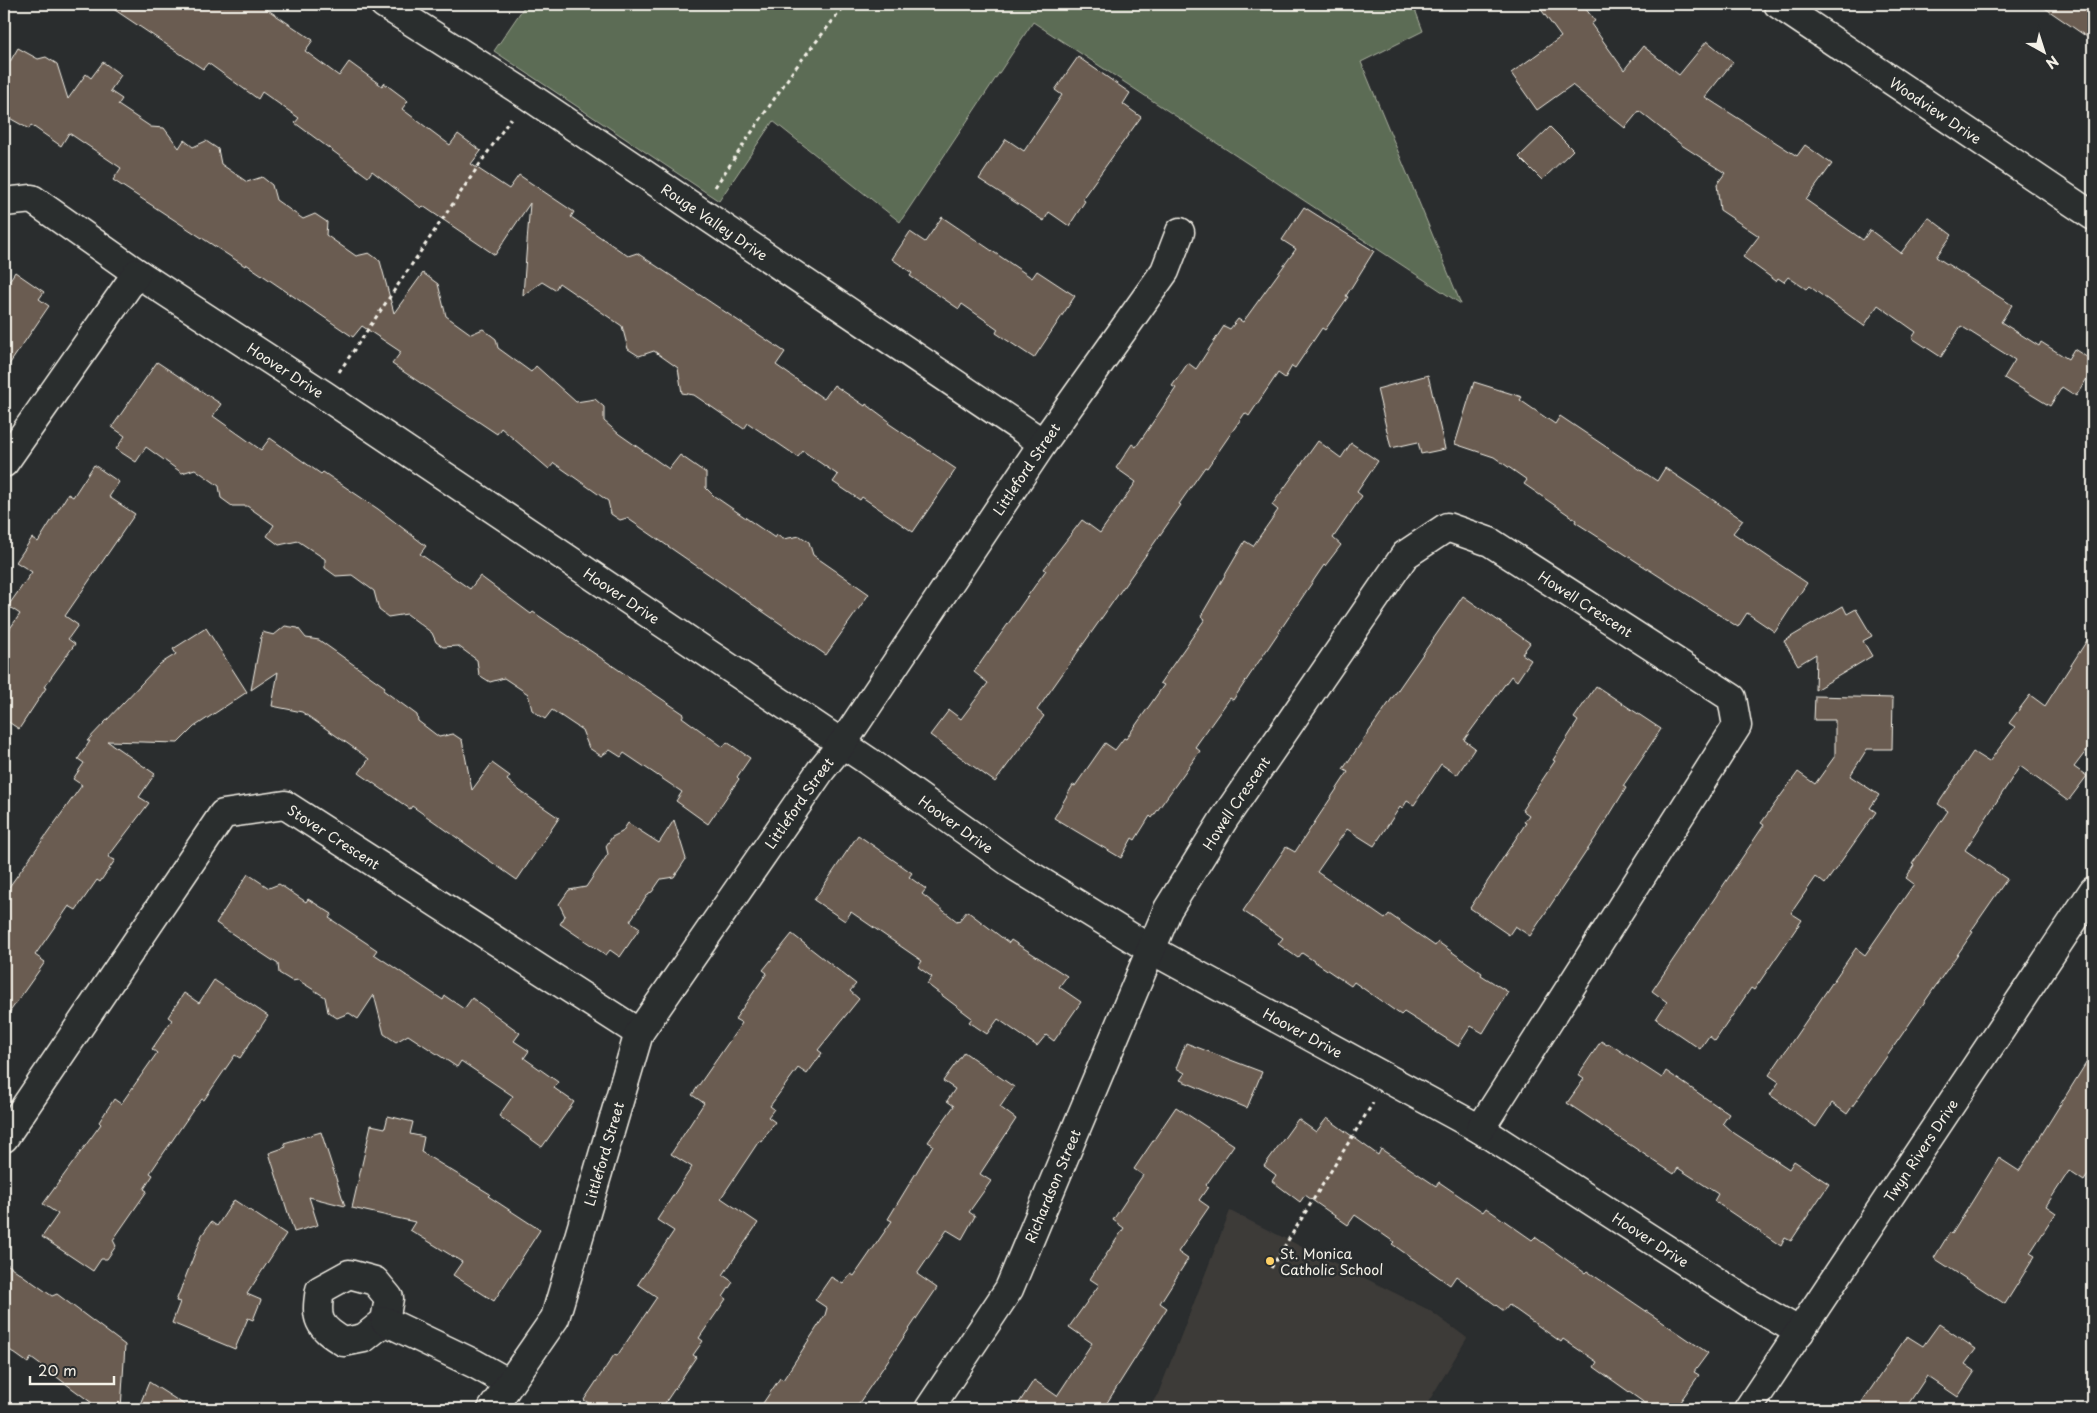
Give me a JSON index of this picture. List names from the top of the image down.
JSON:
{
  "streets": {
    "street": [
      "Woodview Drive",
      "Rouge Valley Drive",
      "Hoover Drive",
      "Littleford Street",
      "Howell Crescent",
      "Stover Crescent",
      "Twyn Rivers Drive",
      "Richardson Street"
    ]
  },
  "crossings": [
    ["Rouge Valley Drive", "Littleford Street"],
    ["Hoover Drive", "Littleford Street"],
    ["Hoover Drive", "Howell Crescent"],
    ["Hoover Drive", "Twyn Rivers Drive"],
    ["Hoover Drive", "Richardson Street"],
    ["Littleford Street", "Stover Crescent"],
    ["Howell Crescent", "Richardson Street"]
  ],
  "places": ["St. Monica Catholic School"],
  "scale_bar": "20 m",
  "north": "bottom right"
}
